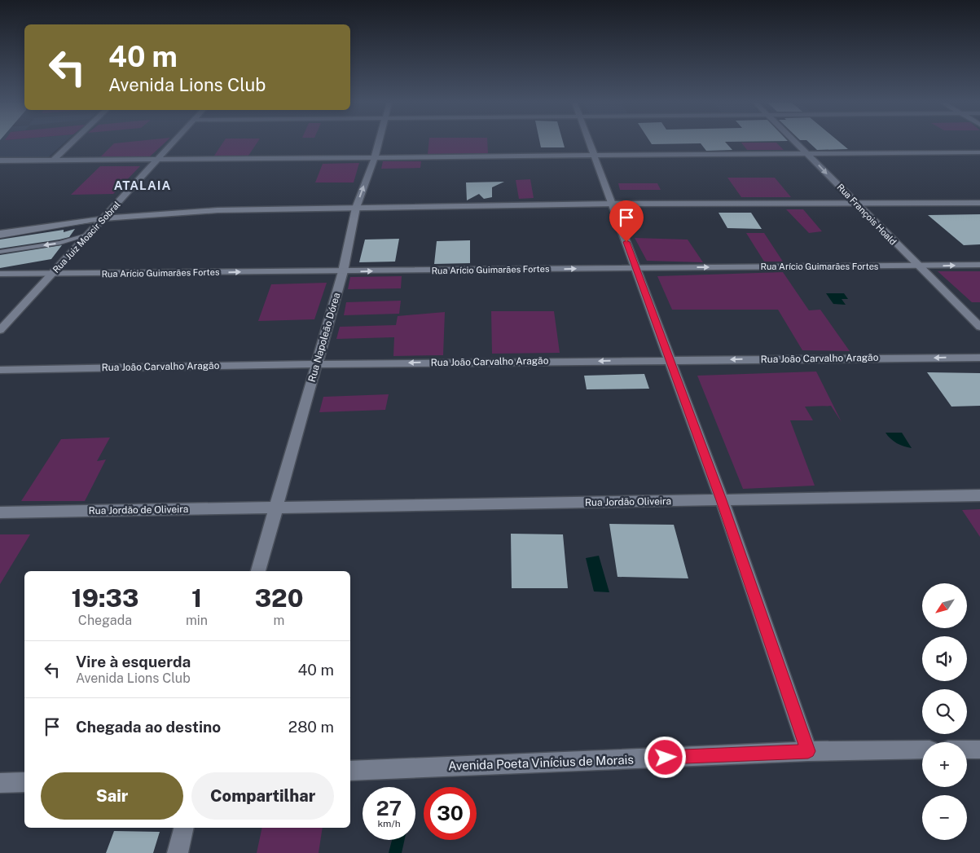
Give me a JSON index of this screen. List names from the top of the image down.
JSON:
{
  "streets": {
    "street": [
      "Rua François Hoald",
      "Rua Juiz Moacir Sobral",
      "Rua Arício Guimarães Fortes",
      "Rua Napoleão Dórea",
      "Rua João Carvalho Aragão",
      "Rua Jordão Oliveira",
      "Rua Jordão de Oliveira",
      "Avenida Poeta Vinícius de Morais"
    ]
  },
  "crossings": [
    ["Rua François Hoald", "Rua Arício Guimarães Fortes"],
    ["Rua Juiz Moacir Sobral", "Rua Arício Guimarães Fortes"],
    ["Rua Arício Guimarães Fortes", "Rua Napoleão Dórea"],
    ["Rua Napoleão Dórea", "Rua João Carvalho Aragão"],
    ["Rua Napoleão Dórea", "Rua Jordão Oliveira"],
    ["Rua Napoleão Dórea", "Rua Jordão de Oliveira"],
    ["Rua Jordão Oliveira", "Rua Jordão de Oliveira"]
  ],
  "one_way": ["Rua João Carvalho Aragão"],
  "districts": ["ATALAIA"],
  "north": "bottom left",
  "page": {
    "turn": ["40 m", "Avenida Lions Club"],
    "eta": [
      "19:33",
      "Chegada",
      "1",
      "min",
      "320",
      "m"
    ],
    "map_buttons": ["+", "−"],
    "list": [
      {
        "name": "Vire à esquerda",
        "note": "Avenida Lions Club",
        "value": "40 m"
      },
      {
        "name": "Chegada ao destino",
        "value": "280 m"
      }
    ],
    "buttons": ["Sair", "Compartilhar"],
    "speed": "27 km/h",
    "limit": "30"
  }
}
